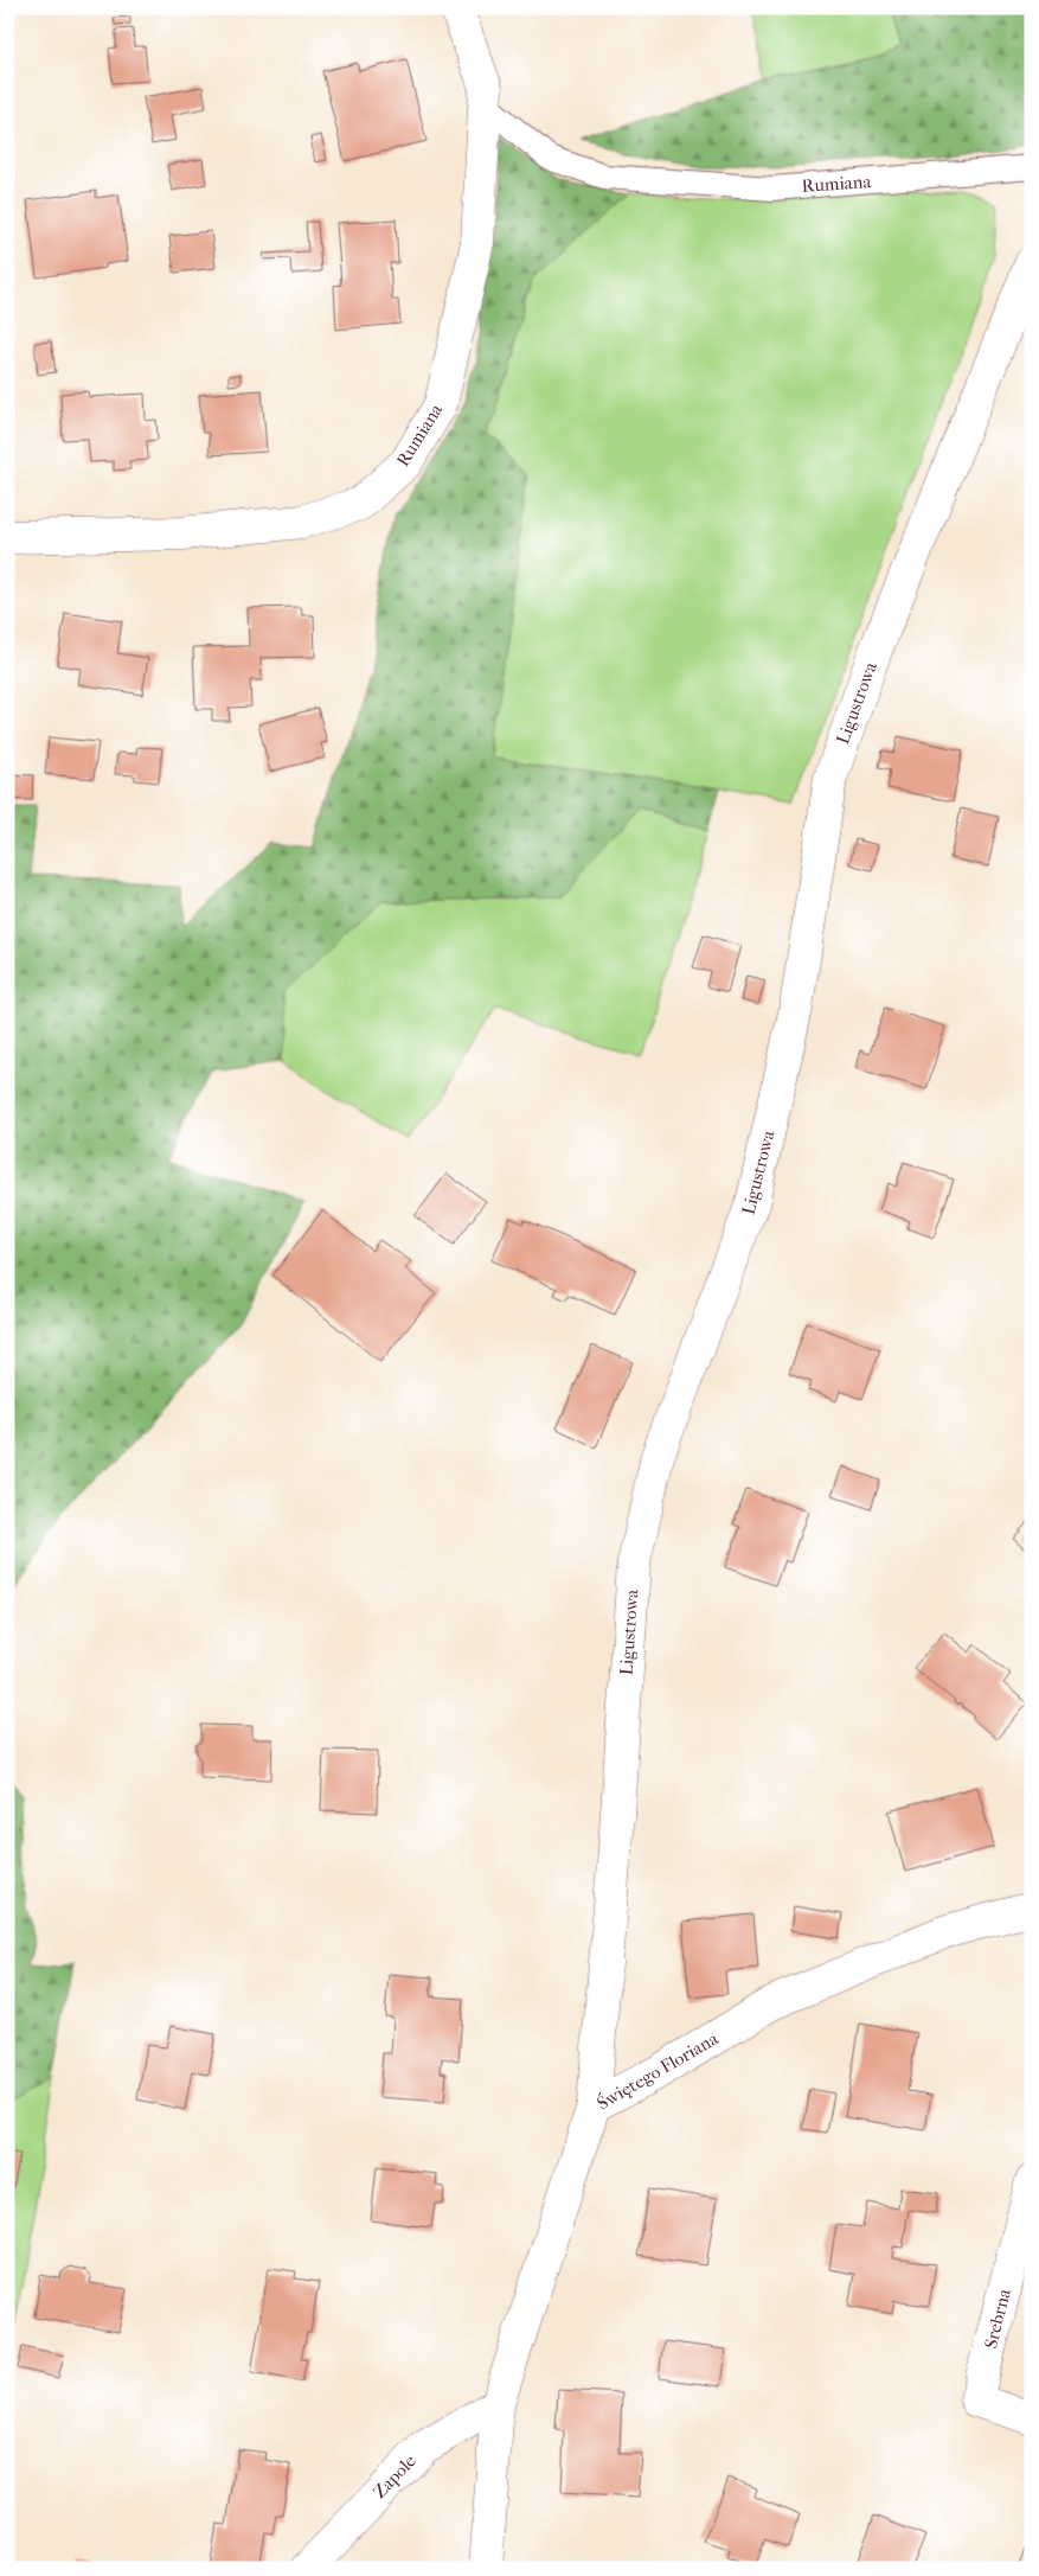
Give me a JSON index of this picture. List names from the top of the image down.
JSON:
{
  "streets": {
    "street": [
      "Rumiana",
      "Ligustrowa",
      "Świętego Floriana",
      "Srebrna",
      "Zapole"
    ]
  },
  "crossings": [
    ["Ligustrowa", "Świętego Floriana"],
    ["Świętego Floriana", "Zapole"]
  ]
}
